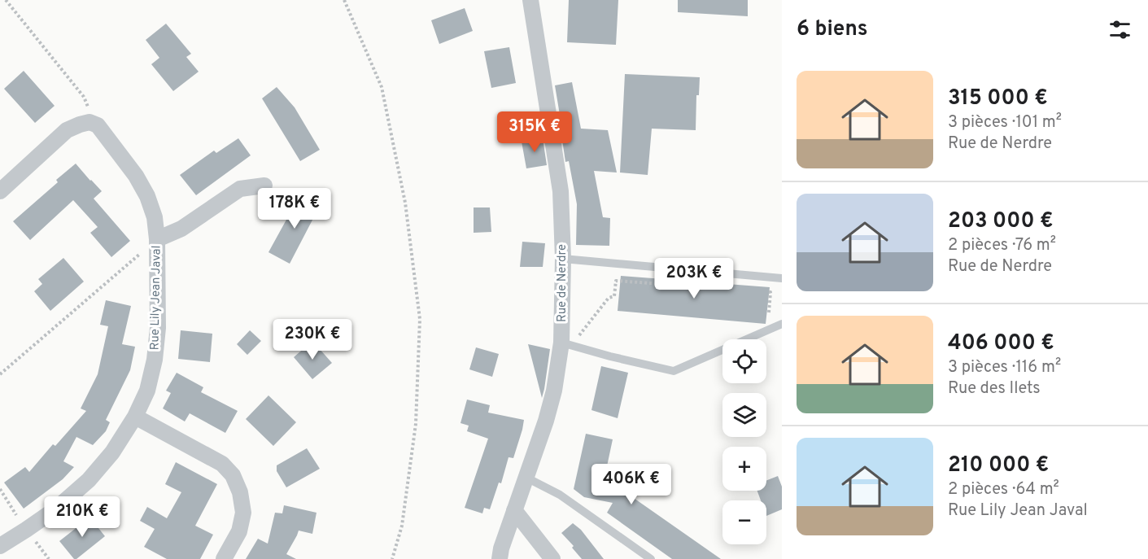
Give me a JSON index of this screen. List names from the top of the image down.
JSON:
{
  "streets": {
    "street": ["Rue de Nerdre", "Rue Lily Jean Javal"]
  },
  "page": {
    "heading": "6 biens",
    "list": [
      {
        "name": "315 000 €",
        "note": "3 pièces · 101 m² · Rue de Nerdre"
      },
      {
        "name": "203 000 €",
        "note": "2 pièces · 76 m² · Rue de Nerdre"
      },
      {
        "name": "406 000 €",
        "note": "3 pièces · 116 m² · Rue des Ilets"
      },
      {
        "name": "210 000 €",
        "note": "2 pièces · 64 m² · Rue Lily Jean Javal"
      }
    ],
    "price": [
      "315K €",
      "178K €",
      "203K €",
      "230K €",
      "406K €",
      "210K €"
    ],
    "map_buttons": ["+", "−"]
  }
}
